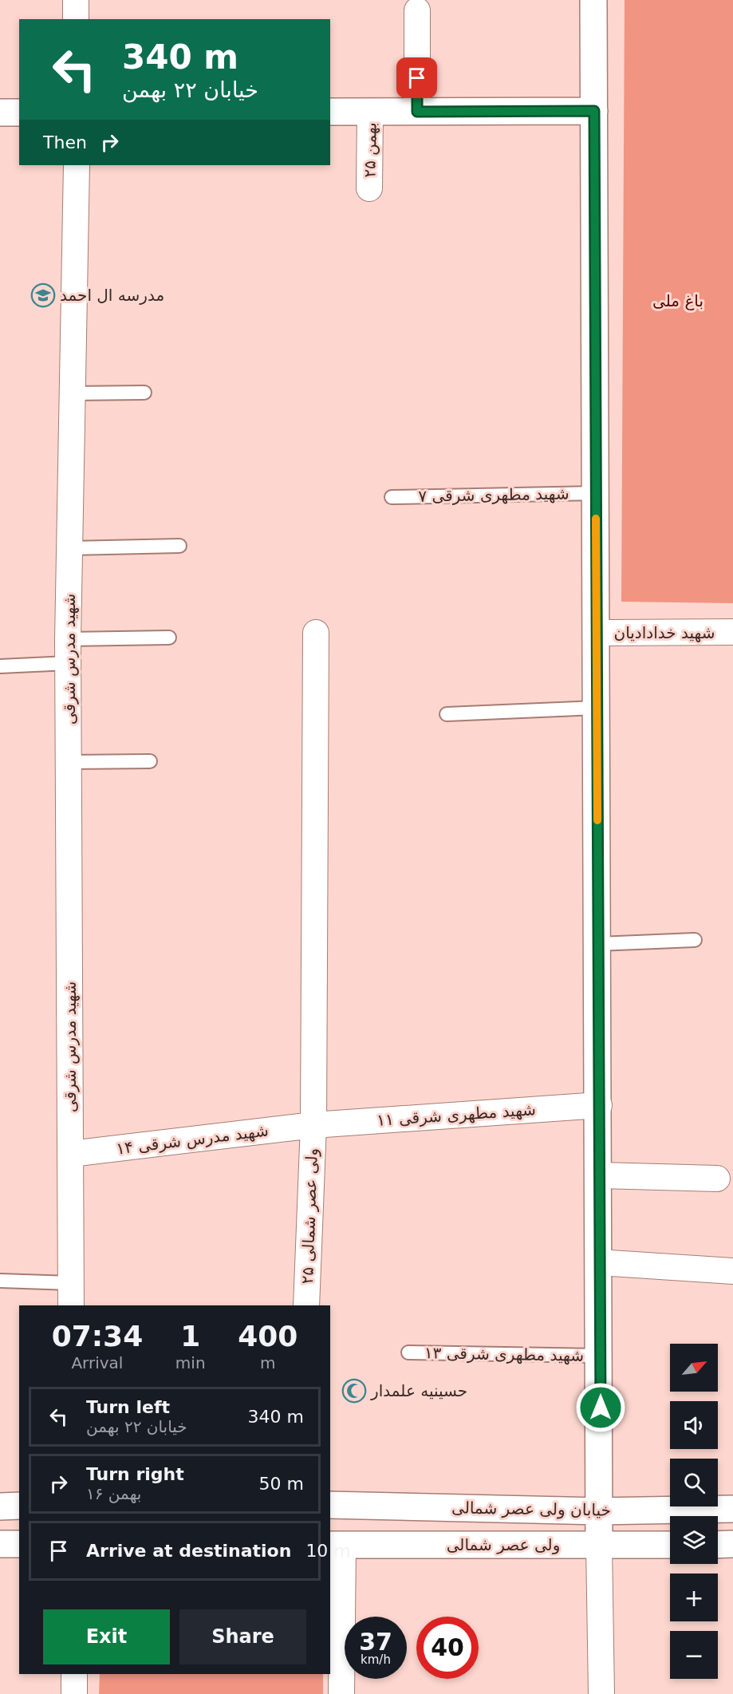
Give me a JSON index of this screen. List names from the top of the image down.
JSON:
{
  "streets": {
    "street": [
      "بهمن ۲۵",
      "شهید خدادادیان",
      "شهید مدرس شرقی",
      "شهید مطهری شرقی ۱۱",
      "شهید مدرس شرقی ۱۴",
      "ولی عصر شمالی ۲۵",
      "خیابان ولی عصر شمالی",
      "ولی عصر شمالی"
    ],
    "lane": ["شهید مطهری شرقی ۷", "شهید مطهری شرقی ۱۳"]
  },
  "crossings": [
    ["شهید مدرس شرقی", "شهید مدرس شرقی ۱۴"],
    ["شهید مطهری شرقی ۱۱", "شهید مدرس شرقی ۱۴"],
    ["شهید مطهری شرقی ۱۱", "ولی عصر شمالی ۲۵"],
    ["شهید مدرس شرقی ۱۴", "ولی عصر شمالی ۲۵"]
  ],
  "parks": ["باغ ملی"],
  "places": {
    "school or university": ["مدرسه ال احمد"],
    "mosque": ["حسینیه علمدار"]
  },
  "north": "top right",
  "page": {
    "turn": ["340 m", "خیابان ۲۲ بهمن"],
    "then": "Then",
    "eta": [
      "07:34",
      "Arrival",
      "1",
      "min",
      "400",
      "m"
    ],
    "map_buttons": ["+", "−"],
    "list": [
      {
        "name": "Turn left",
        "note": "خیابان ۲۲ بهمن",
        "value": "340 m"
      },
      {
        "name": "Turn right",
        "note": "بهمن ۱۶",
        "value": "50 m"
      },
      {
        "name": "Arrive at destination",
        "value": "10 m"
      }
    ],
    "buttons": ["Exit", "Share"],
    "speed": "37 km/h",
    "limit": "40"
  }
}
